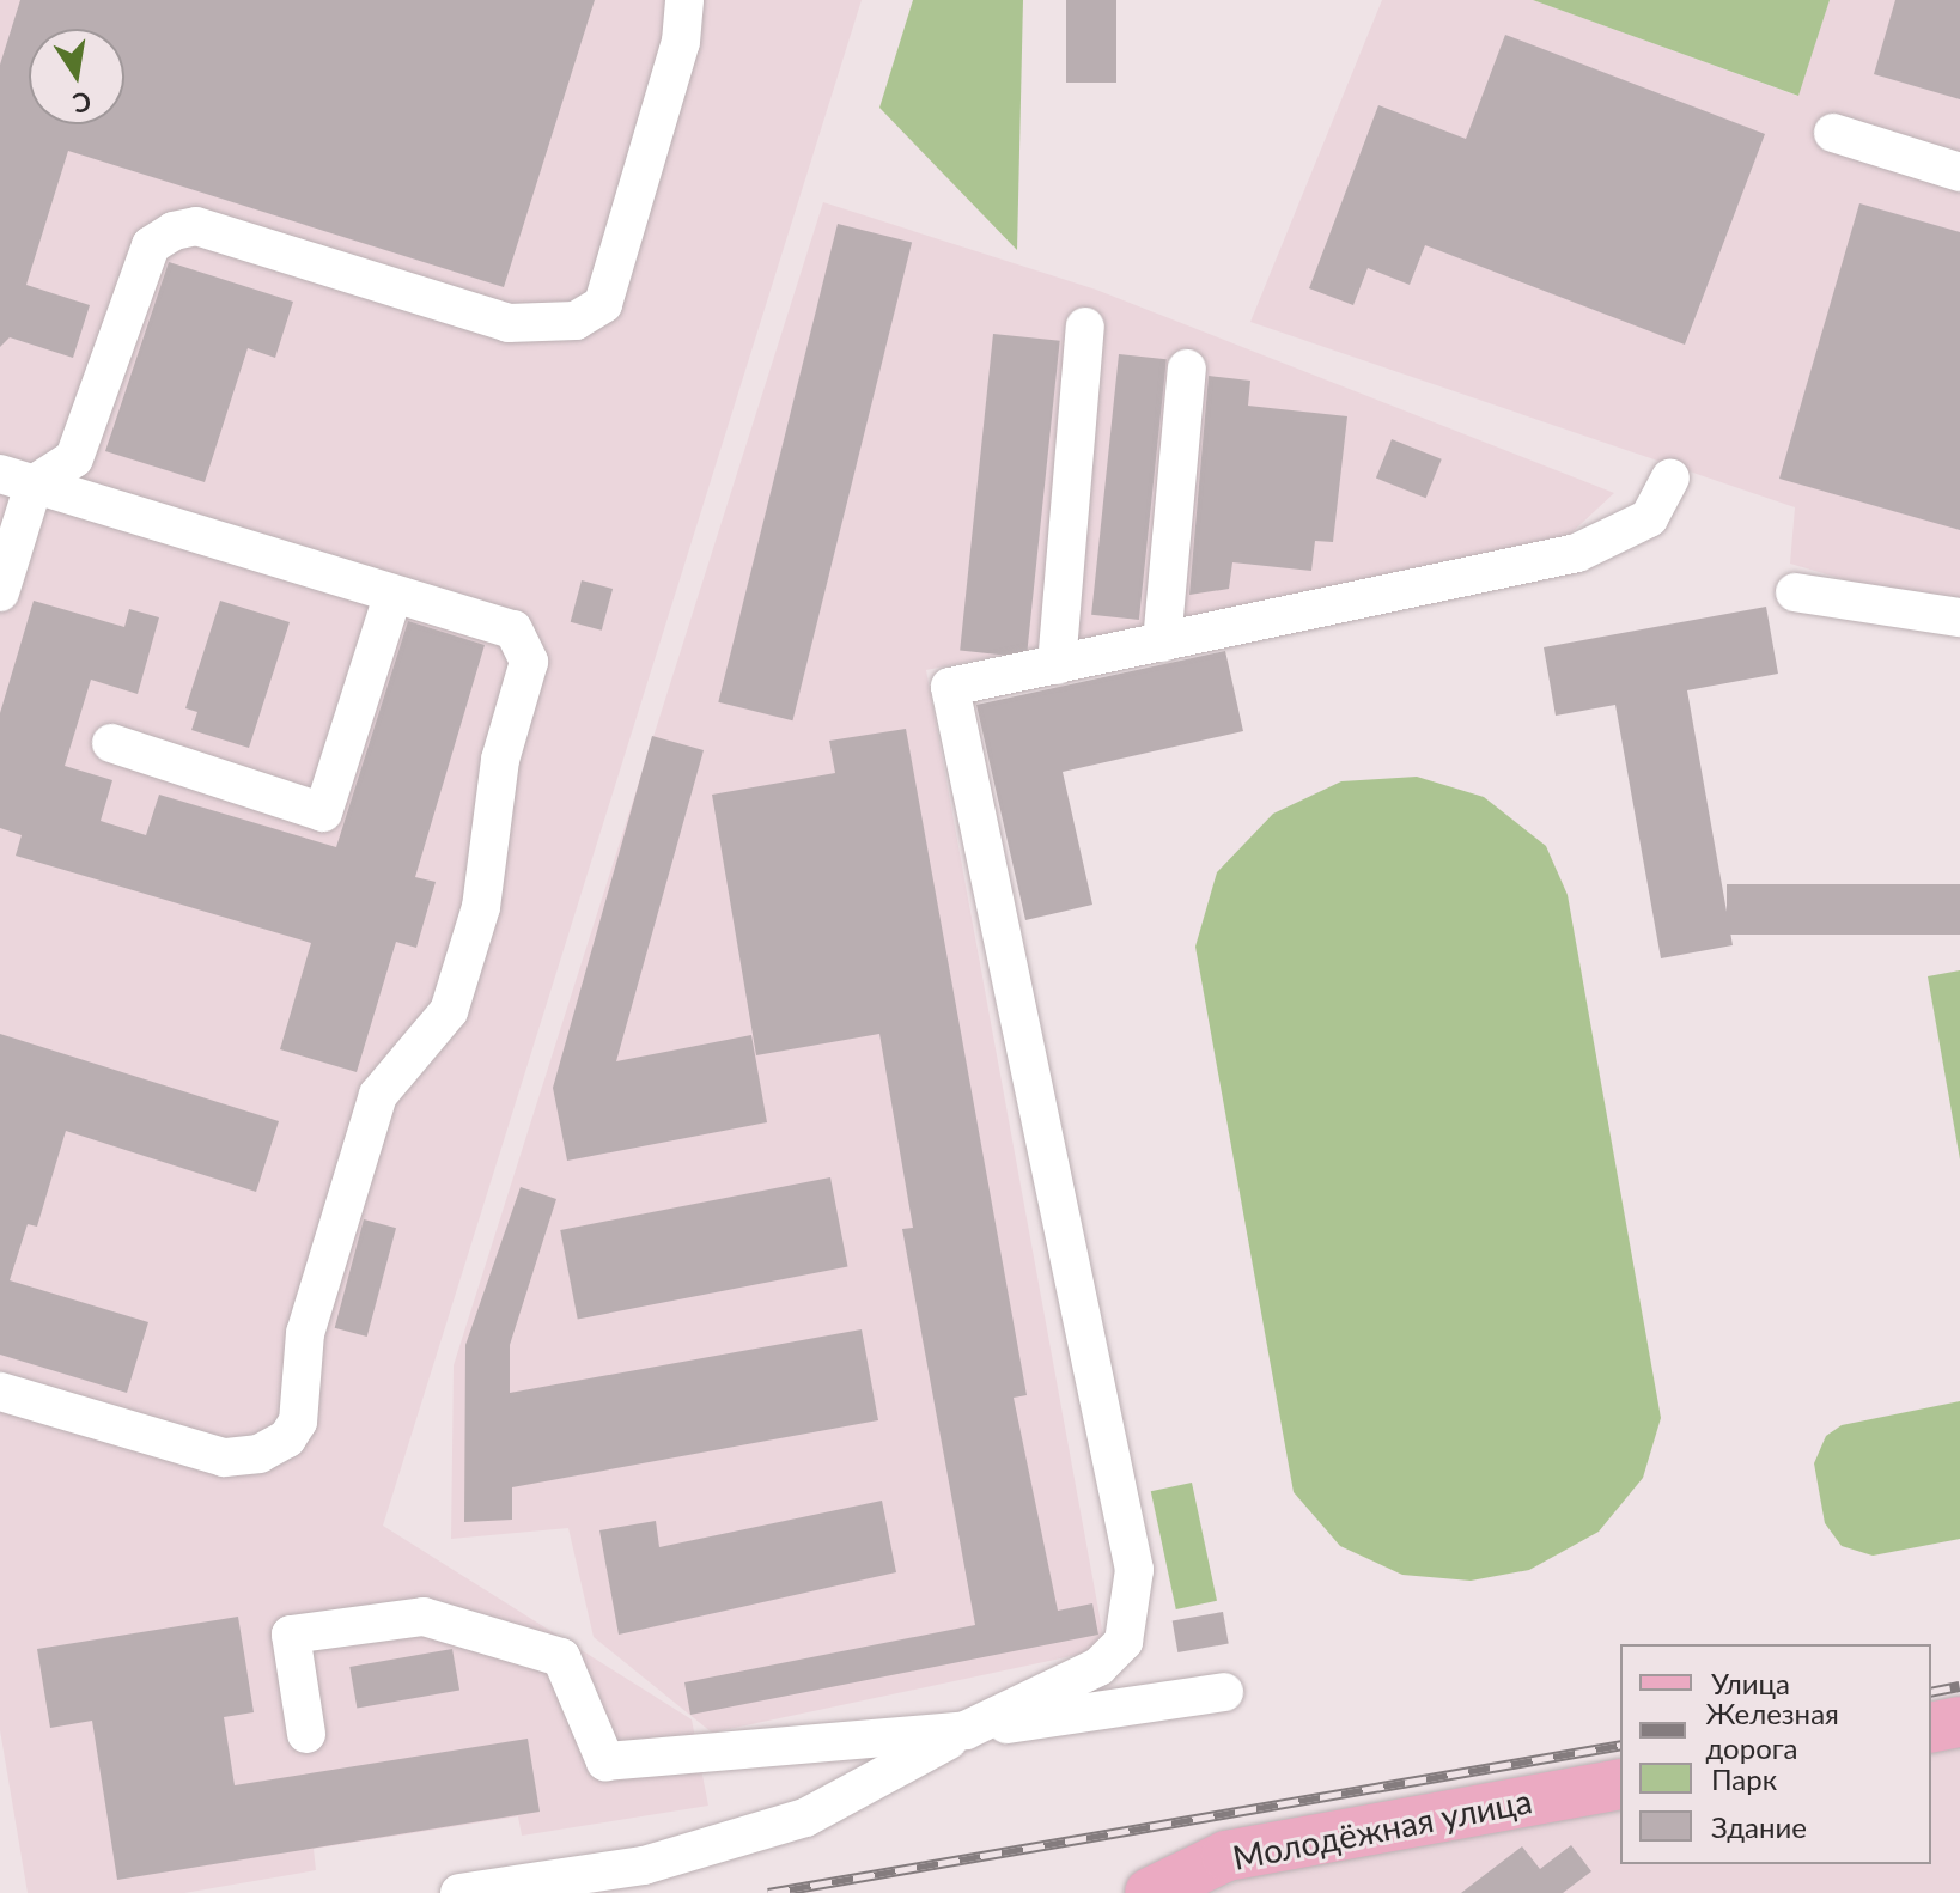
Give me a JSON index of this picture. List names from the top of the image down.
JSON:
{
  "streets": {
    "main road": ["Молодёжная улица"]
  },
  "legend": [
    "Улица",
    "Железная дорога",
    "Парк",
    "Здание"
  ],
  "north": "bottom"
}
